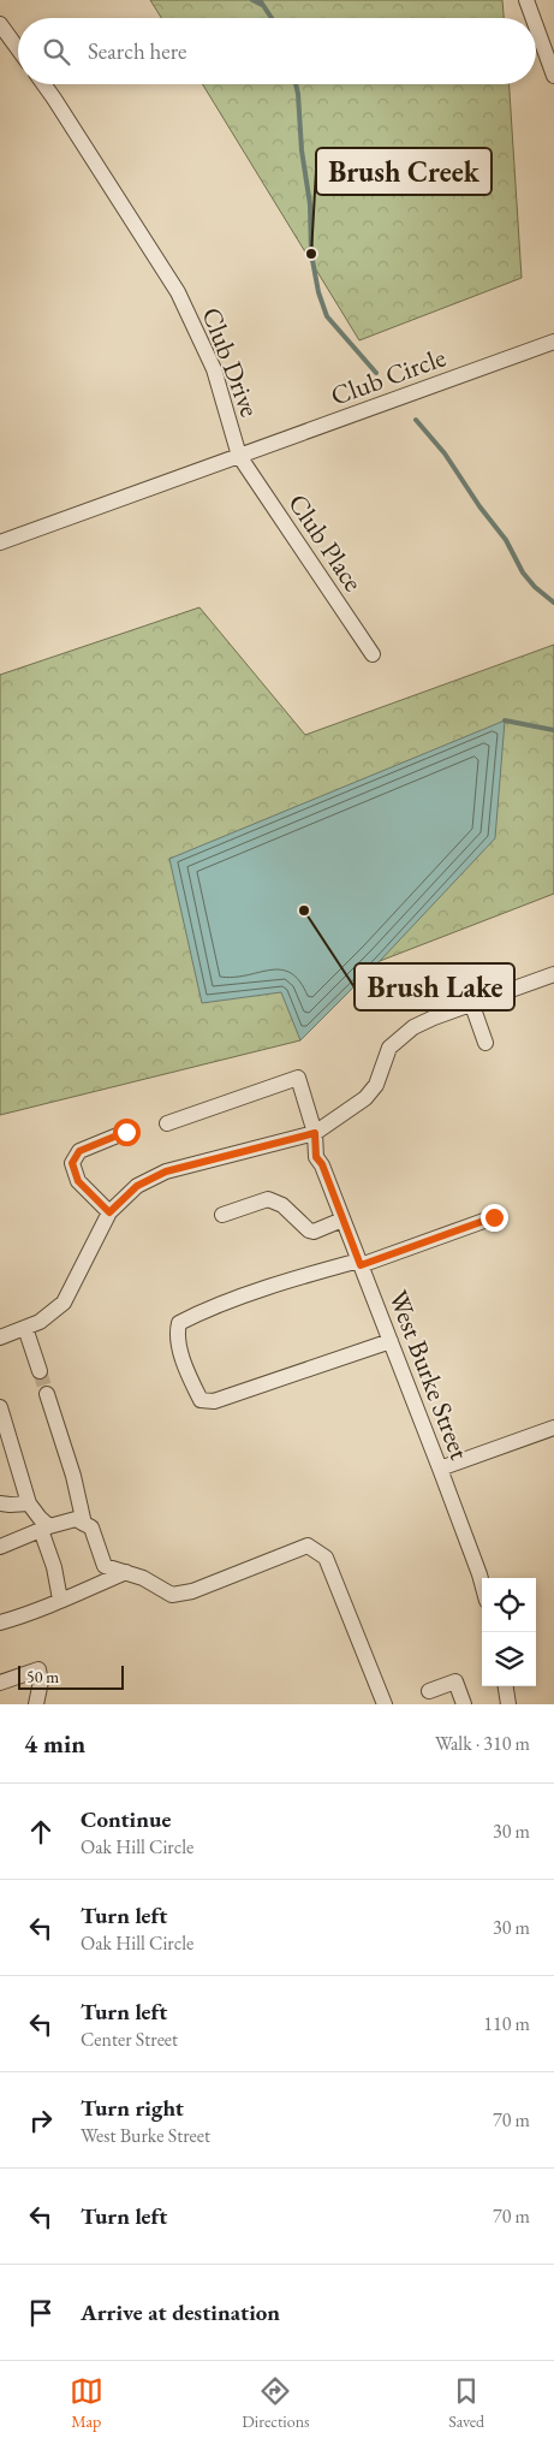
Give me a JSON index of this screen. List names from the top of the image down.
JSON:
{
  "streets": {
    "street": [
      "Club Drive",
      "Club Circle",
      "Club Place",
      "West Burke Street"
    ]
  },
  "crossings": [
    ["Club Drive", "Club Circle"],
    ["Club Drive", "Club Place"],
    ["Club Circle", "Club Place"]
  ],
  "places": ["Brush Creek", "Brush Lake"],
  "scale_bar": "50 m",
  "page": {
    "search": "Search here",
    "scale": "50 m",
    "heading": ["4 min", "Walk · 310 m"],
    "list": [
      ["Continue", "Oak Hill Circle", "30 m"],
      ["Turn left", "Oak Hill Circle", "30 m"],
      ["Turn left", "Center Street", "110 m"],
      ["Turn right", "West Burke Street", "70 m"],
      ["Turn left", "70 m"],
      "Arrive at destination"
    ],
    "nav": ["Map", "Directions", "Saved"]
  }
}
